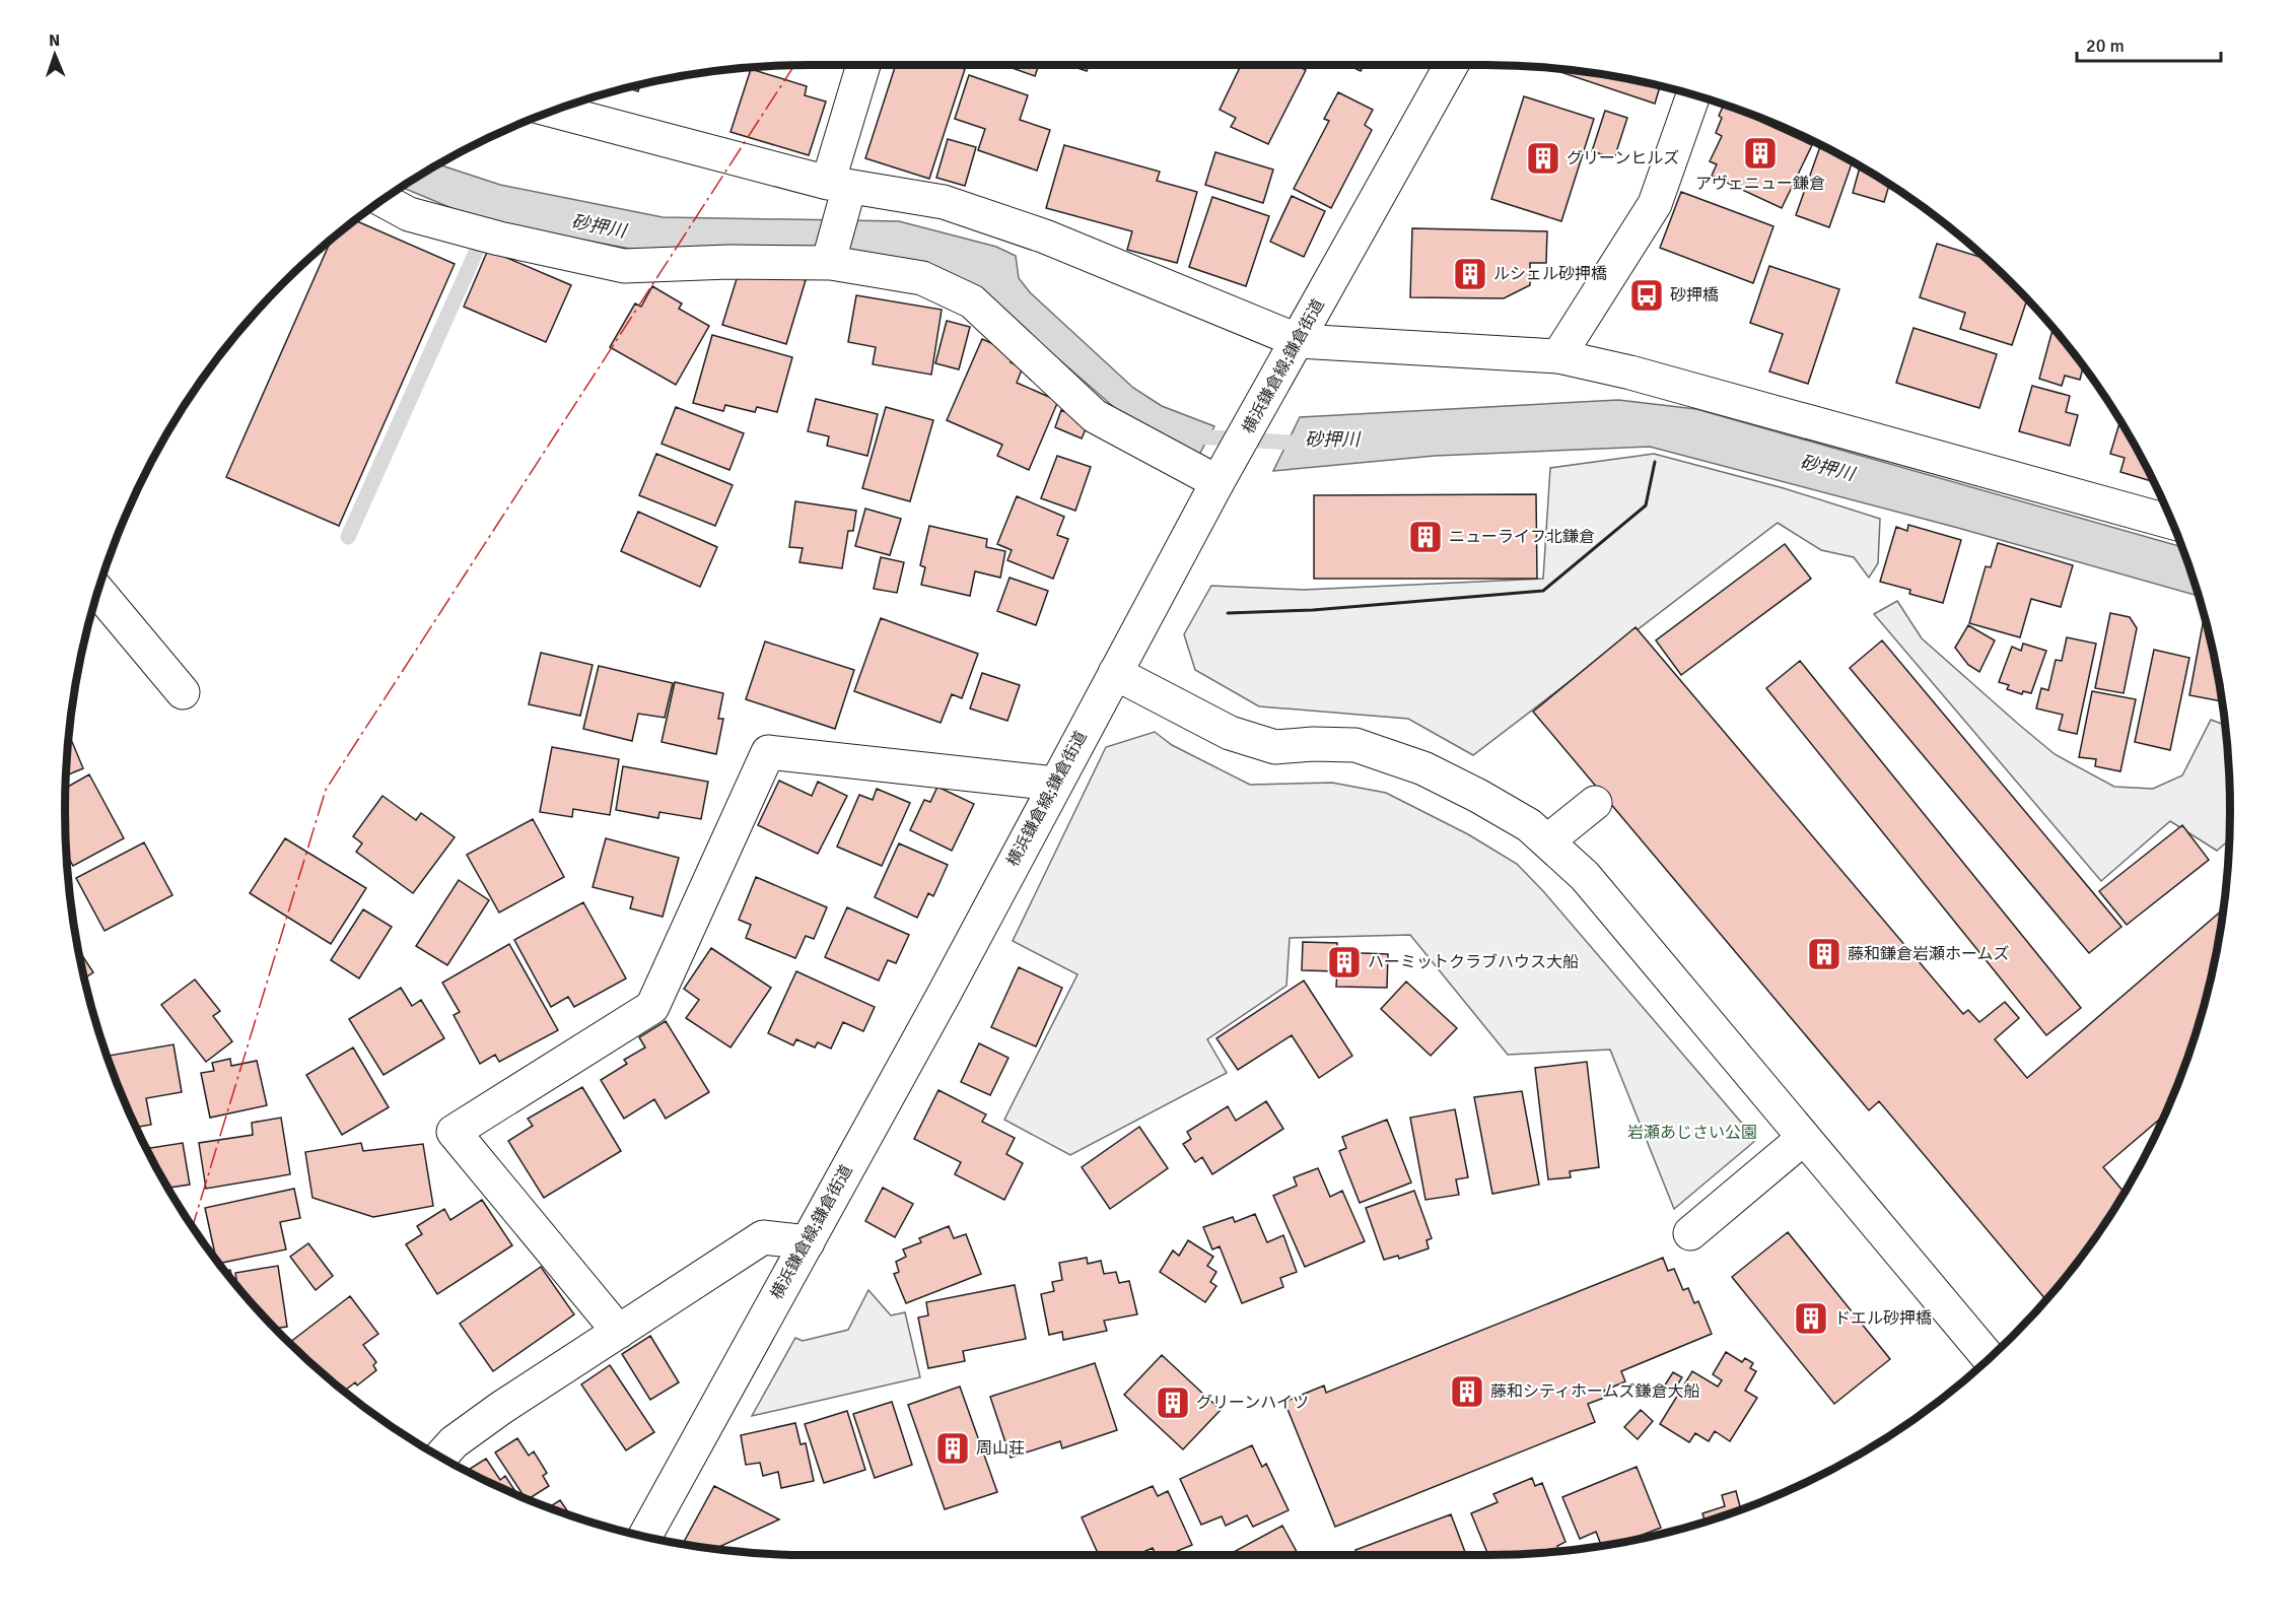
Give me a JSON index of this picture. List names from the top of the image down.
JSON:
{
  "streets": {
    "street": ["横浜鎌倉線;鎌倉街道"]
  },
  "water": ["砂押川"],
  "parks": ["岩瀬あじさい公園"],
  "places": {
    "building": [
      "アヴェニュー鎌倉",
      "グリーンヒルズ",
      "ルシェル砂押橋",
      "ニューライフ北鎌倉",
      "藤和鎌倉岩瀬ホームズ",
      "ハーミットクラブハウス大船",
      "ドエル砂押橋",
      "藤和シティホームズ鎌倉大船",
      "グリーンハイツ",
      "周山荘"
    ],
    "bus stop": ["砂押橋"]
  },
  "scale_bar": "20 m",
  "north": "top"
}
